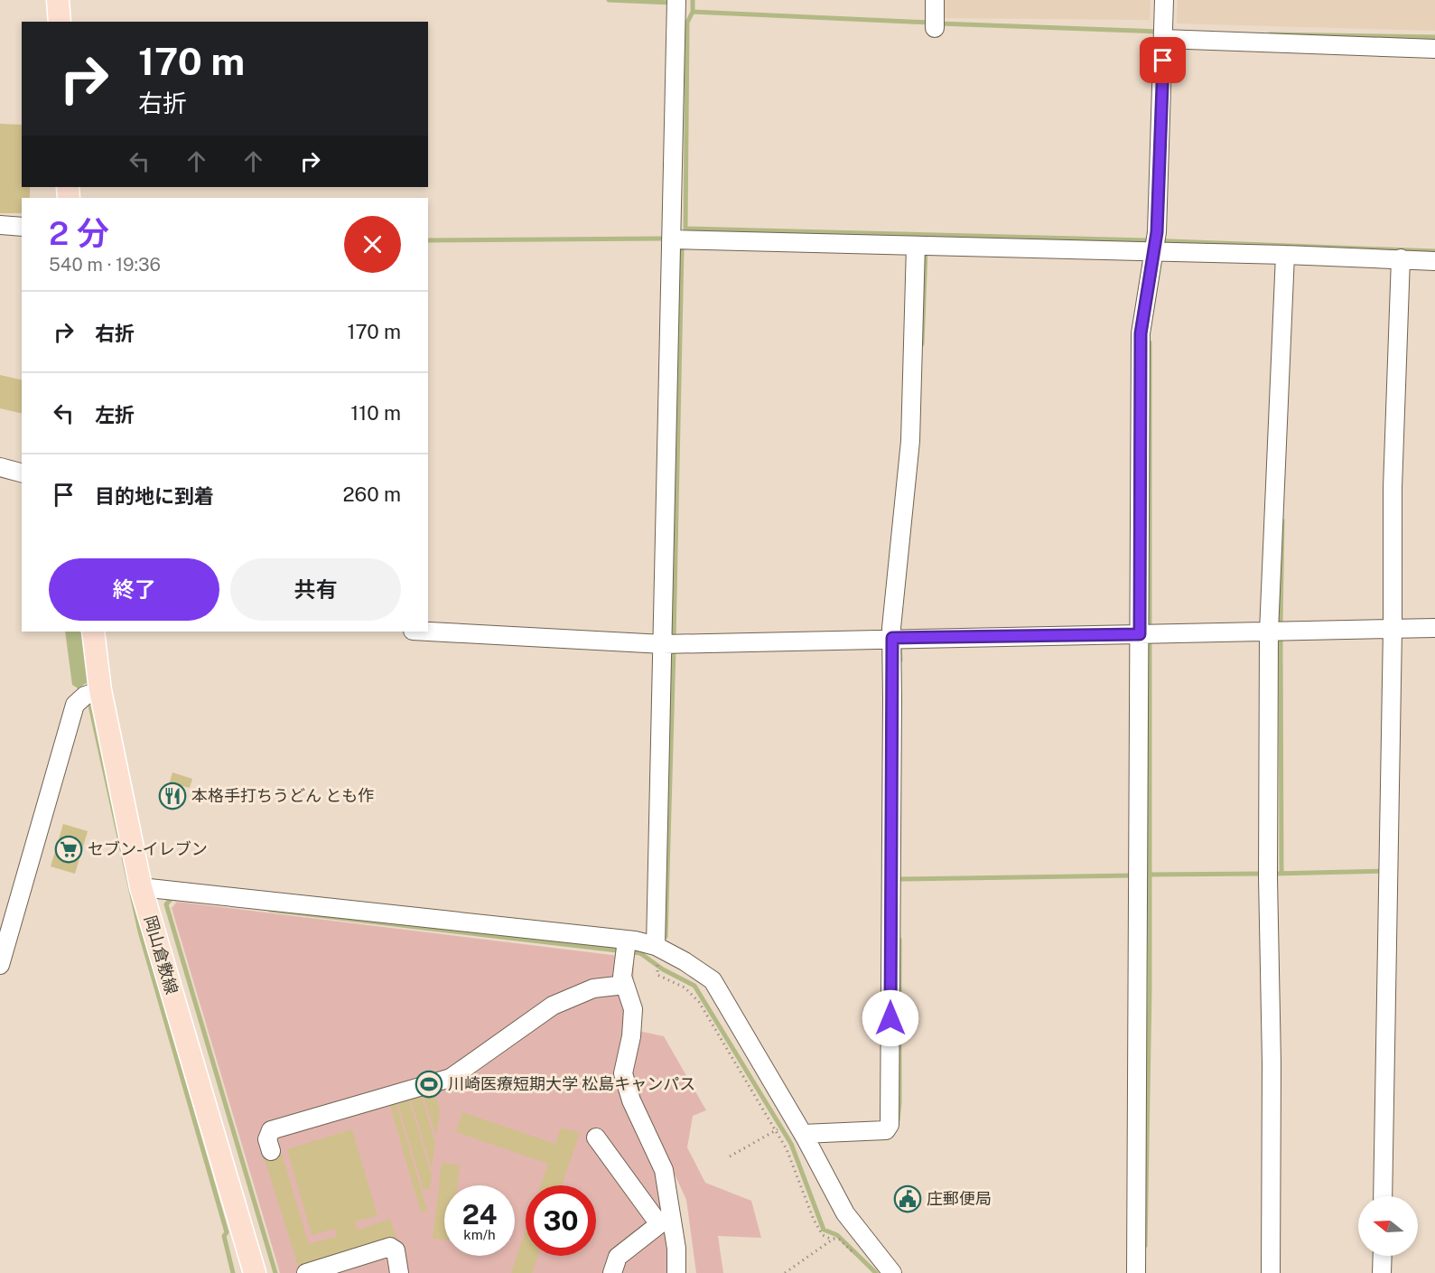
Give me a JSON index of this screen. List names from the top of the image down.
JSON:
{
  "streets": {
    "main road": ["岡山倉敷線"]
  },
  "places": {
    "restaurant": ["本格手打ちうどん とも作"],
    "supermarket": ["セブン-イレブン"],
    "sports": ["川崎医療短期大学 松島キャンパス"],
    "public building": ["庄郵便局"]
  },
  "north": "left",
  "page": {
    "turn": ["170 m", "右折"],
    "heading": ["2 分", "540 m · 19:36"],
    "list": [
      {
        "name": "右折",
        "value": "170 m"
      },
      {
        "name": "左折",
        "value": "110 m"
      },
      {
        "name": "目的地に到着",
        "value": "260 m"
      }
    ],
    "buttons": ["終了", "共有"],
    "speed": "24 km/h",
    "limit": "30"
  }
}
